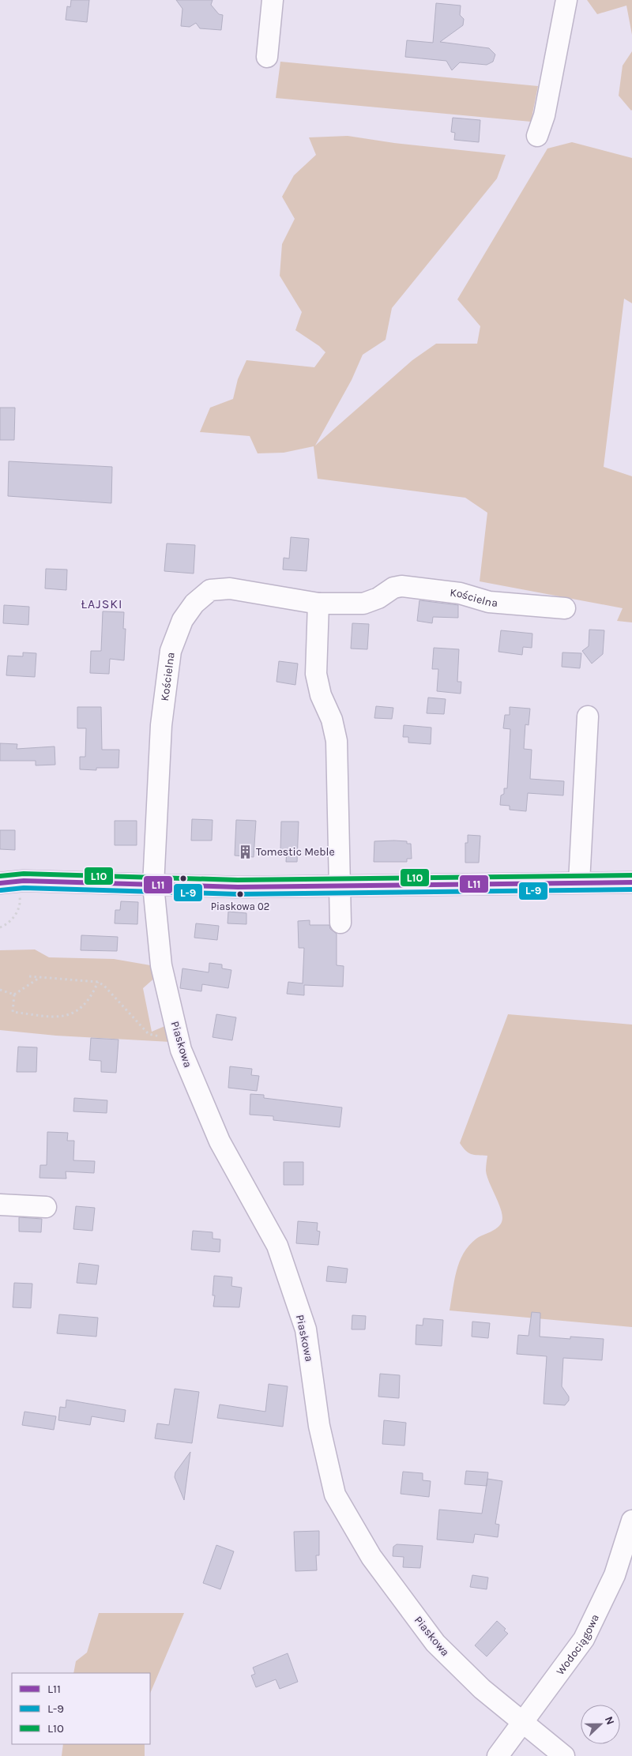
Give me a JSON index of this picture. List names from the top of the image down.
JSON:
{
  "streets": {
    "street": ["Kościelna", "Piaskowa", "Wodociągowa"]
  },
  "crossings": [
    ["Kościelna", "Piaskowa"],
    ["Piaskowa", "Wodociągowa"]
  ],
  "districts": ["ŁAJSKI"],
  "places": {
    "building": ["Tomestic Meble"],
    "other": ["Piaskowa 02"]
  },
  "lines": ["transit line L10", "transit line L11", "transit line L-9"],
  "legend": ["L11", "L-9", "L10"],
  "north": "right"
}
